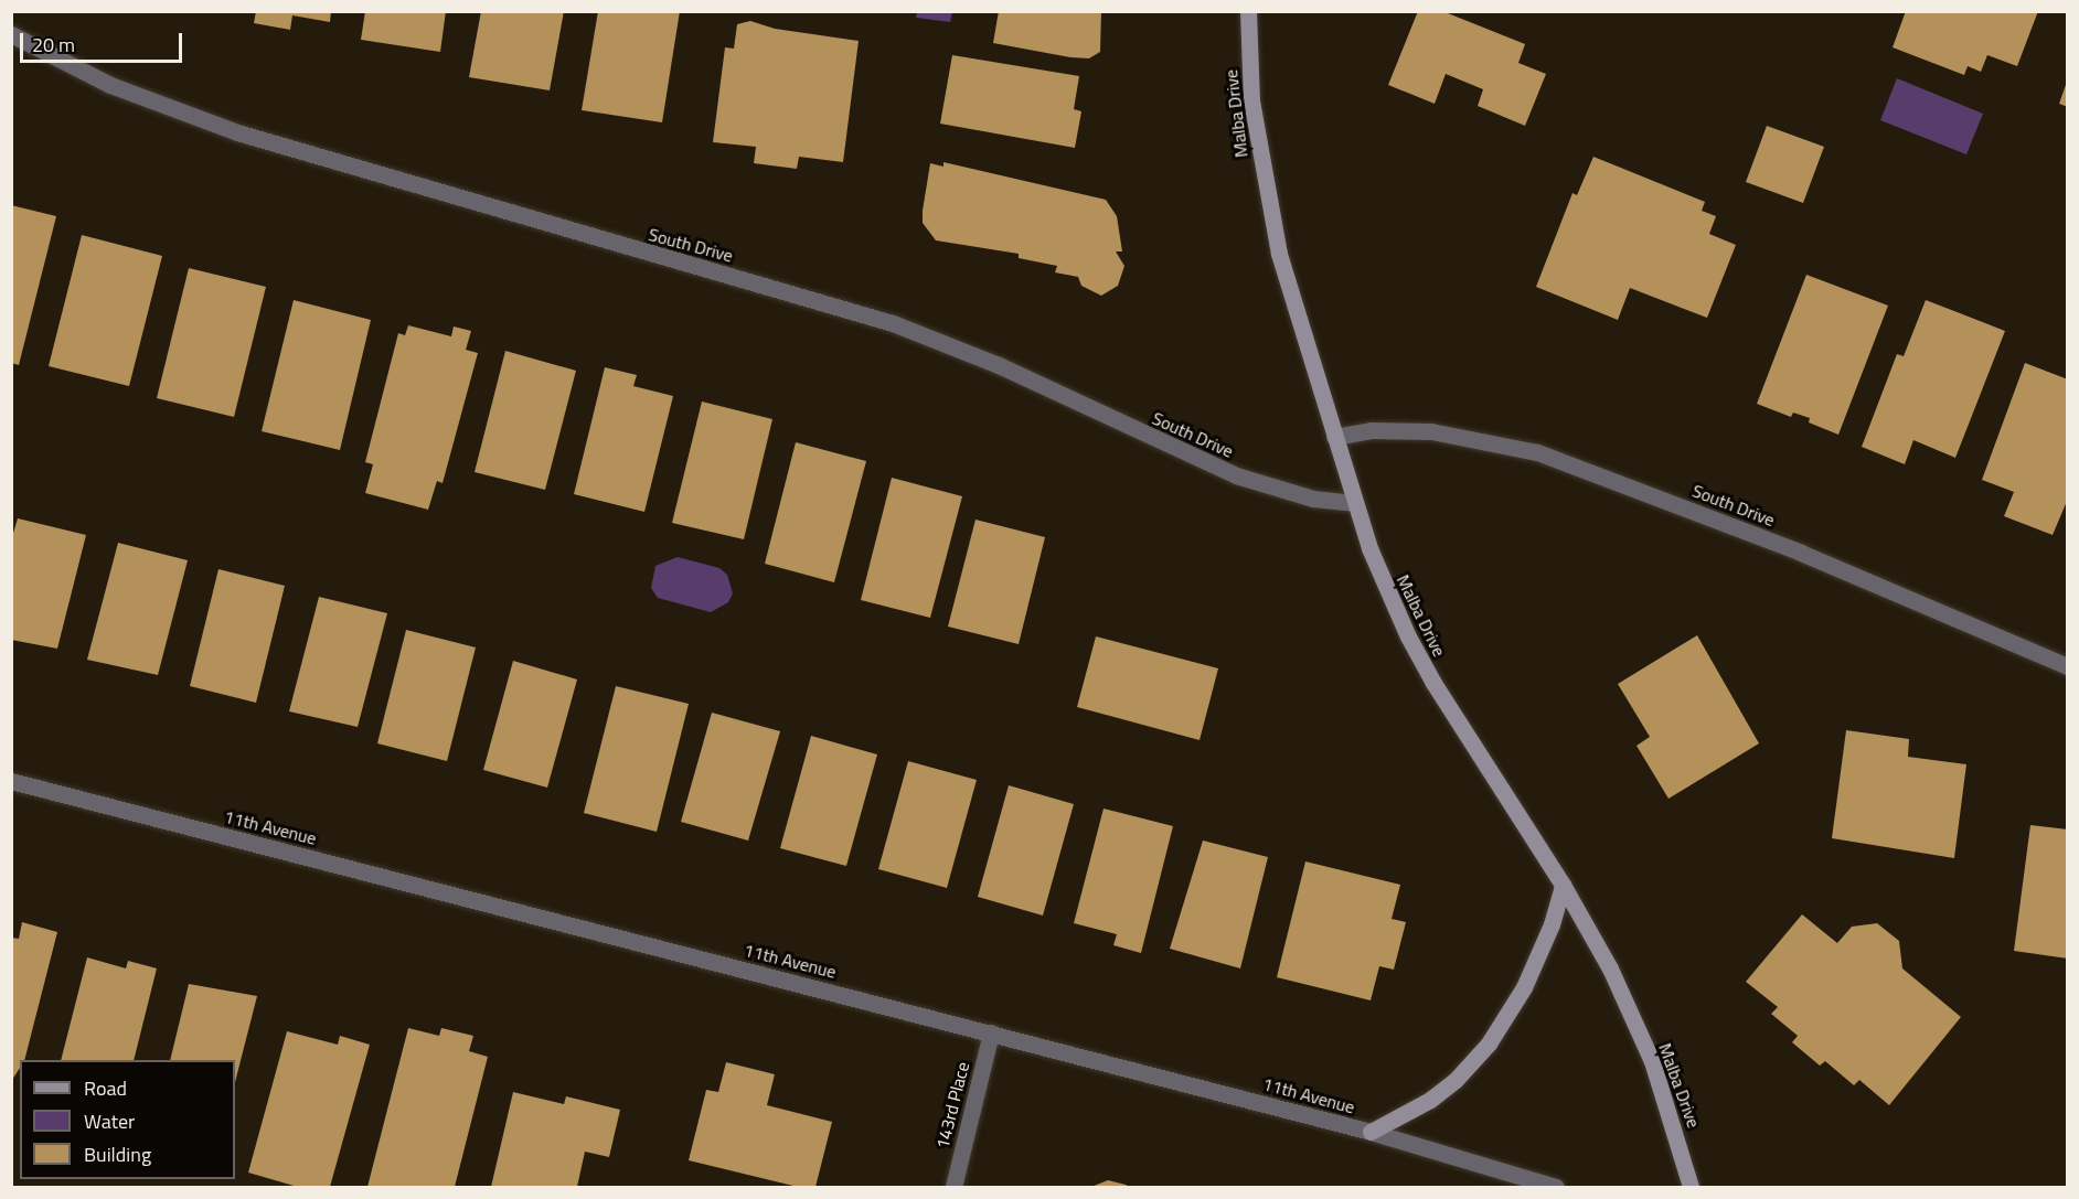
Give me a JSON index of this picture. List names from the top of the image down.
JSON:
{
  "streets": {
    "street": [
      "Malba Drive",
      "South Drive",
      "11th Avenue",
      "143rd Place"
    ]
  },
  "crossings": [
    ["Malba Drive", "South Drive"],
    ["11th Avenue", "143rd Place"]
  ],
  "legend": ["Road", "Water", "Building"],
  "scale_bar": "20 m"
}
